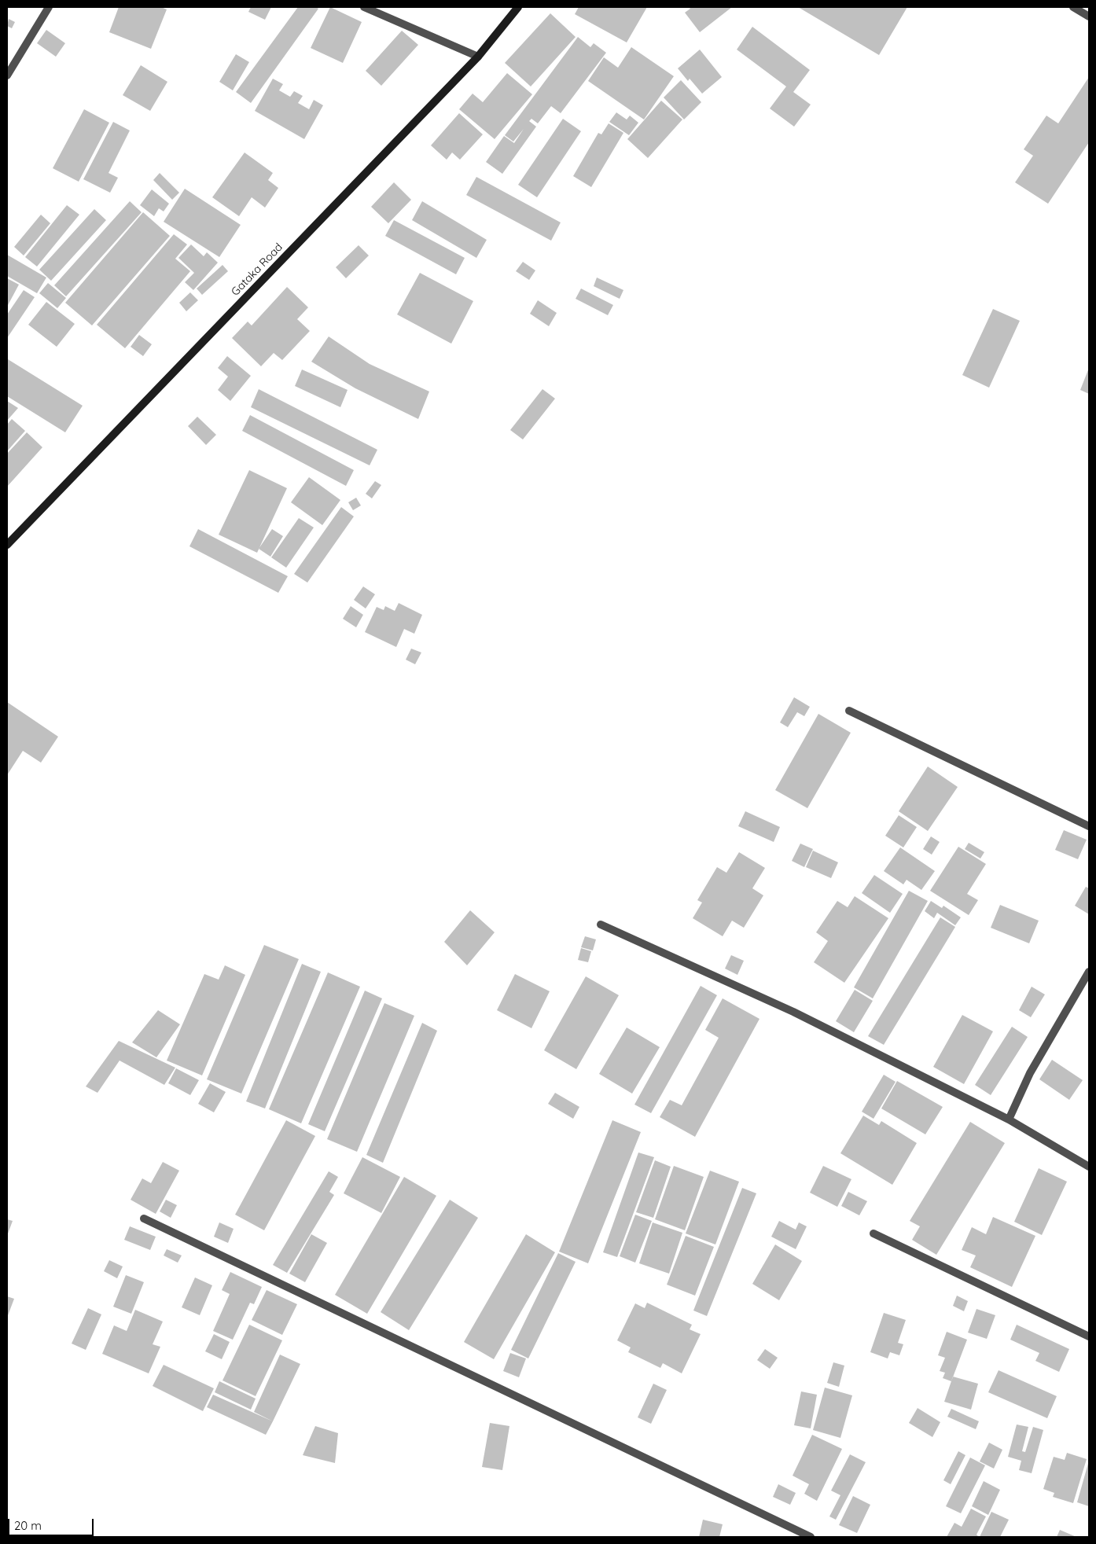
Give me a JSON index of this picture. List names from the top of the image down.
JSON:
{
  "streets": {
    "street": ["Gataka Road"]
  },
  "scale_bar": "20 m"
}
